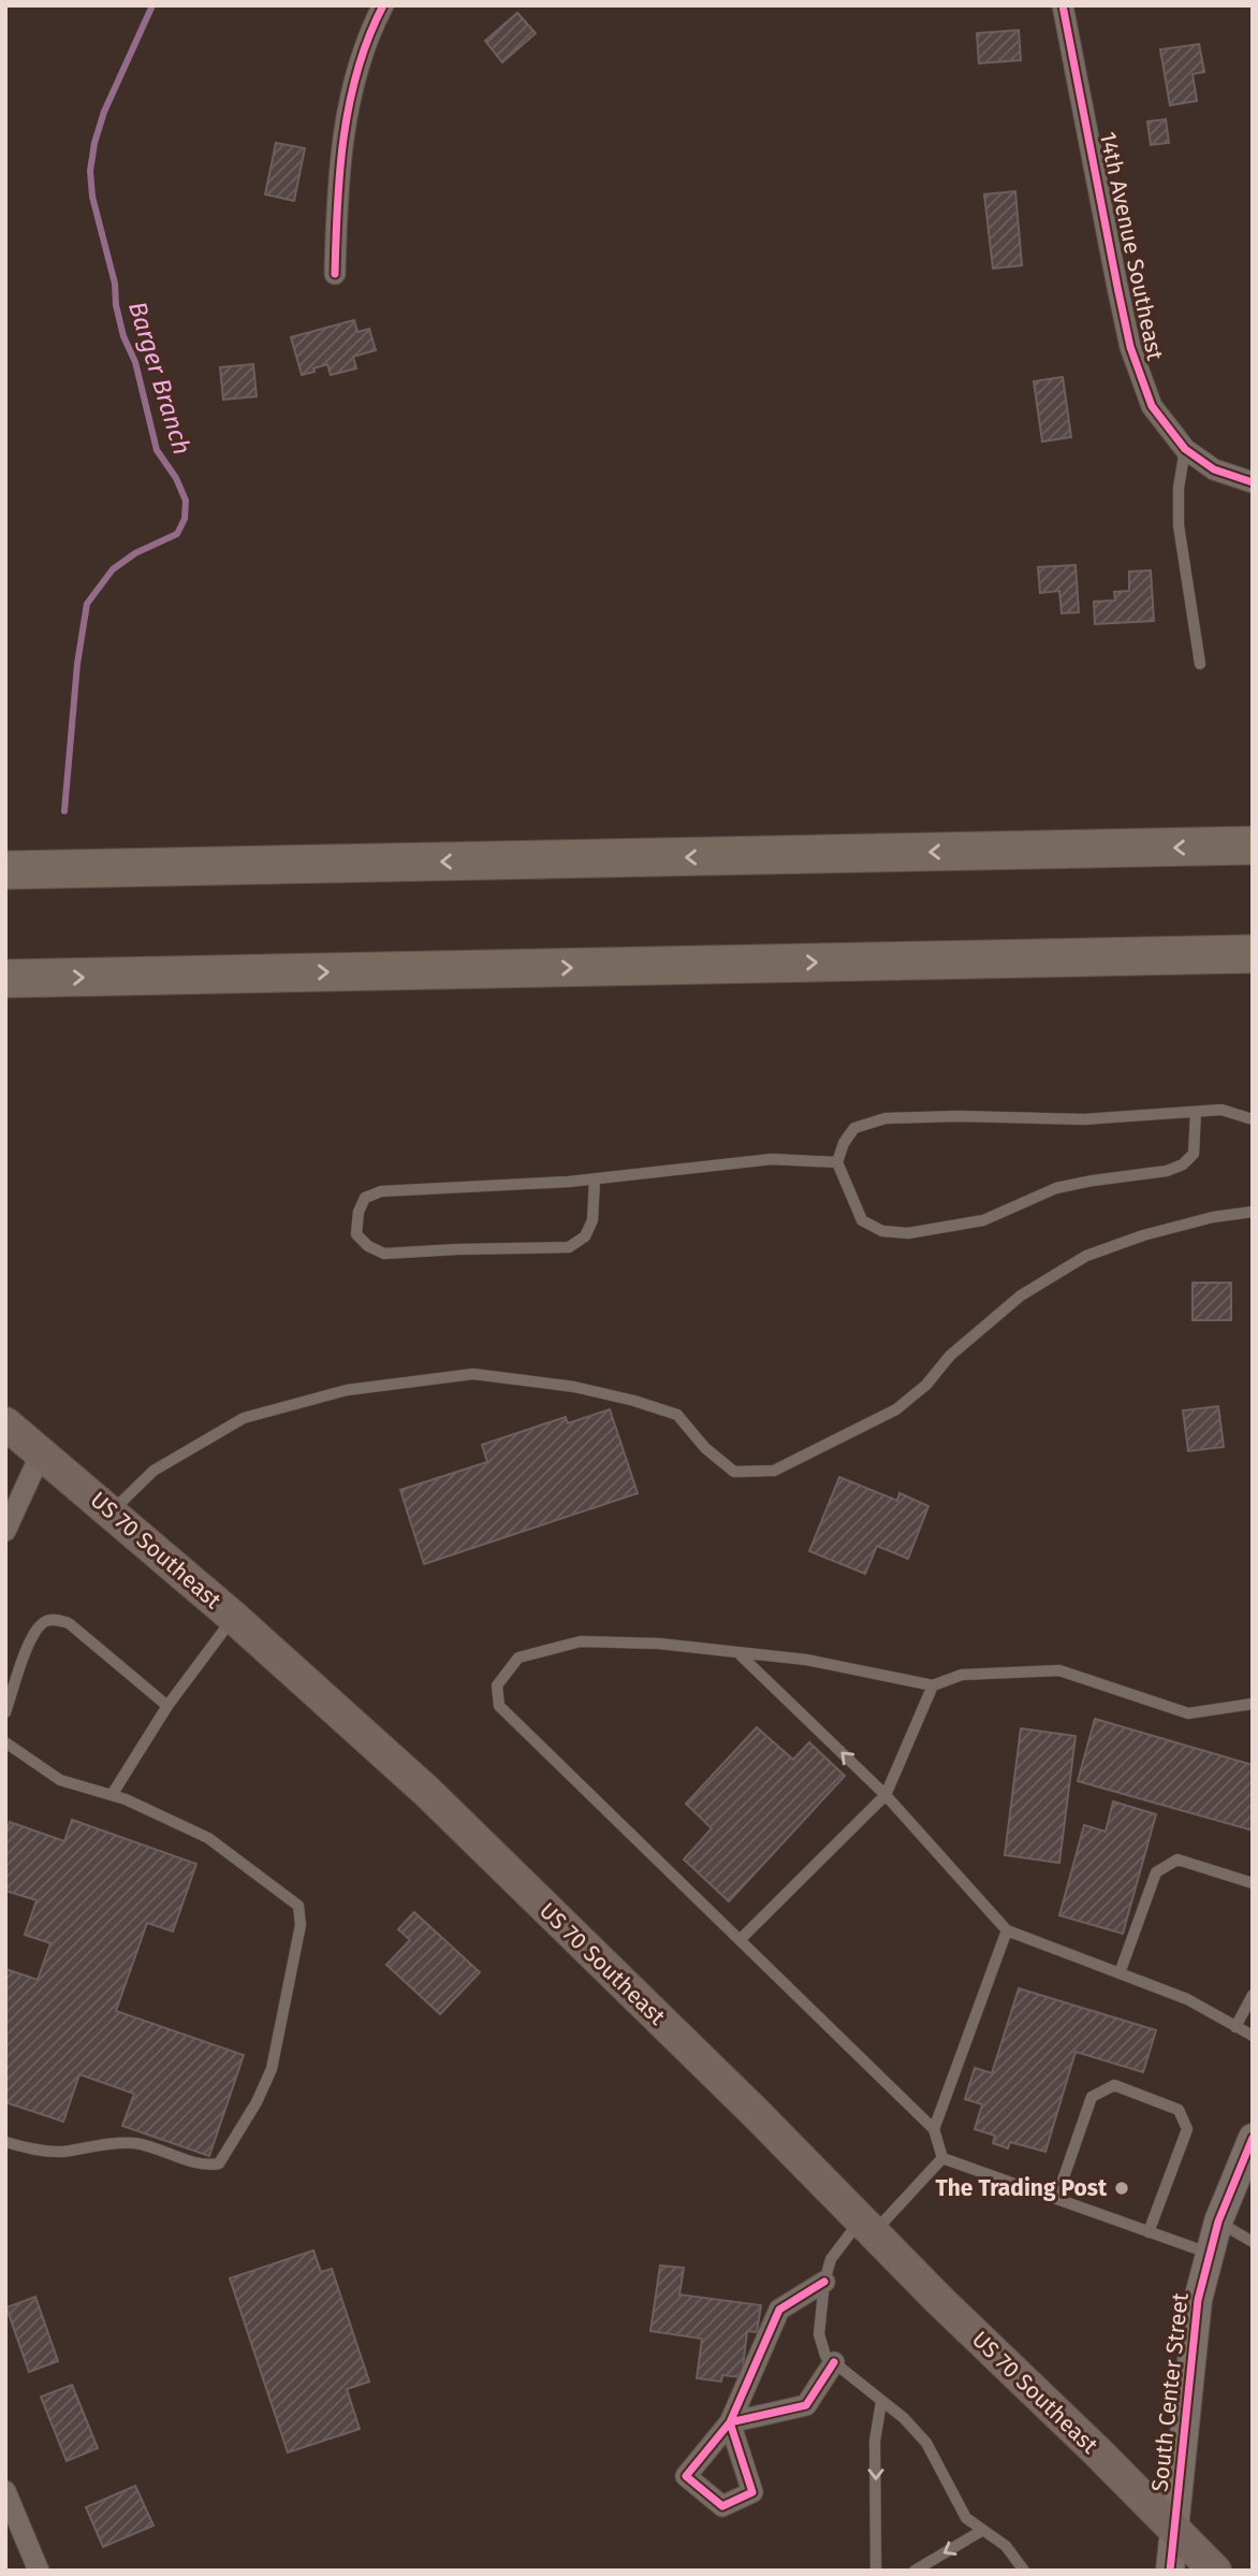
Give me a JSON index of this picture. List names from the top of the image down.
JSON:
{
  "streets": {
    "main road": ["US 70 Southeast"],
    "street": ["14th Avenue Southeast", "South Center Street"]
  },
  "crossings": [
    ["US 70 Southeast", "South Center Street"]
  ],
  "water": ["Barger Branch"],
  "places": ["The Trading Post"]
}
